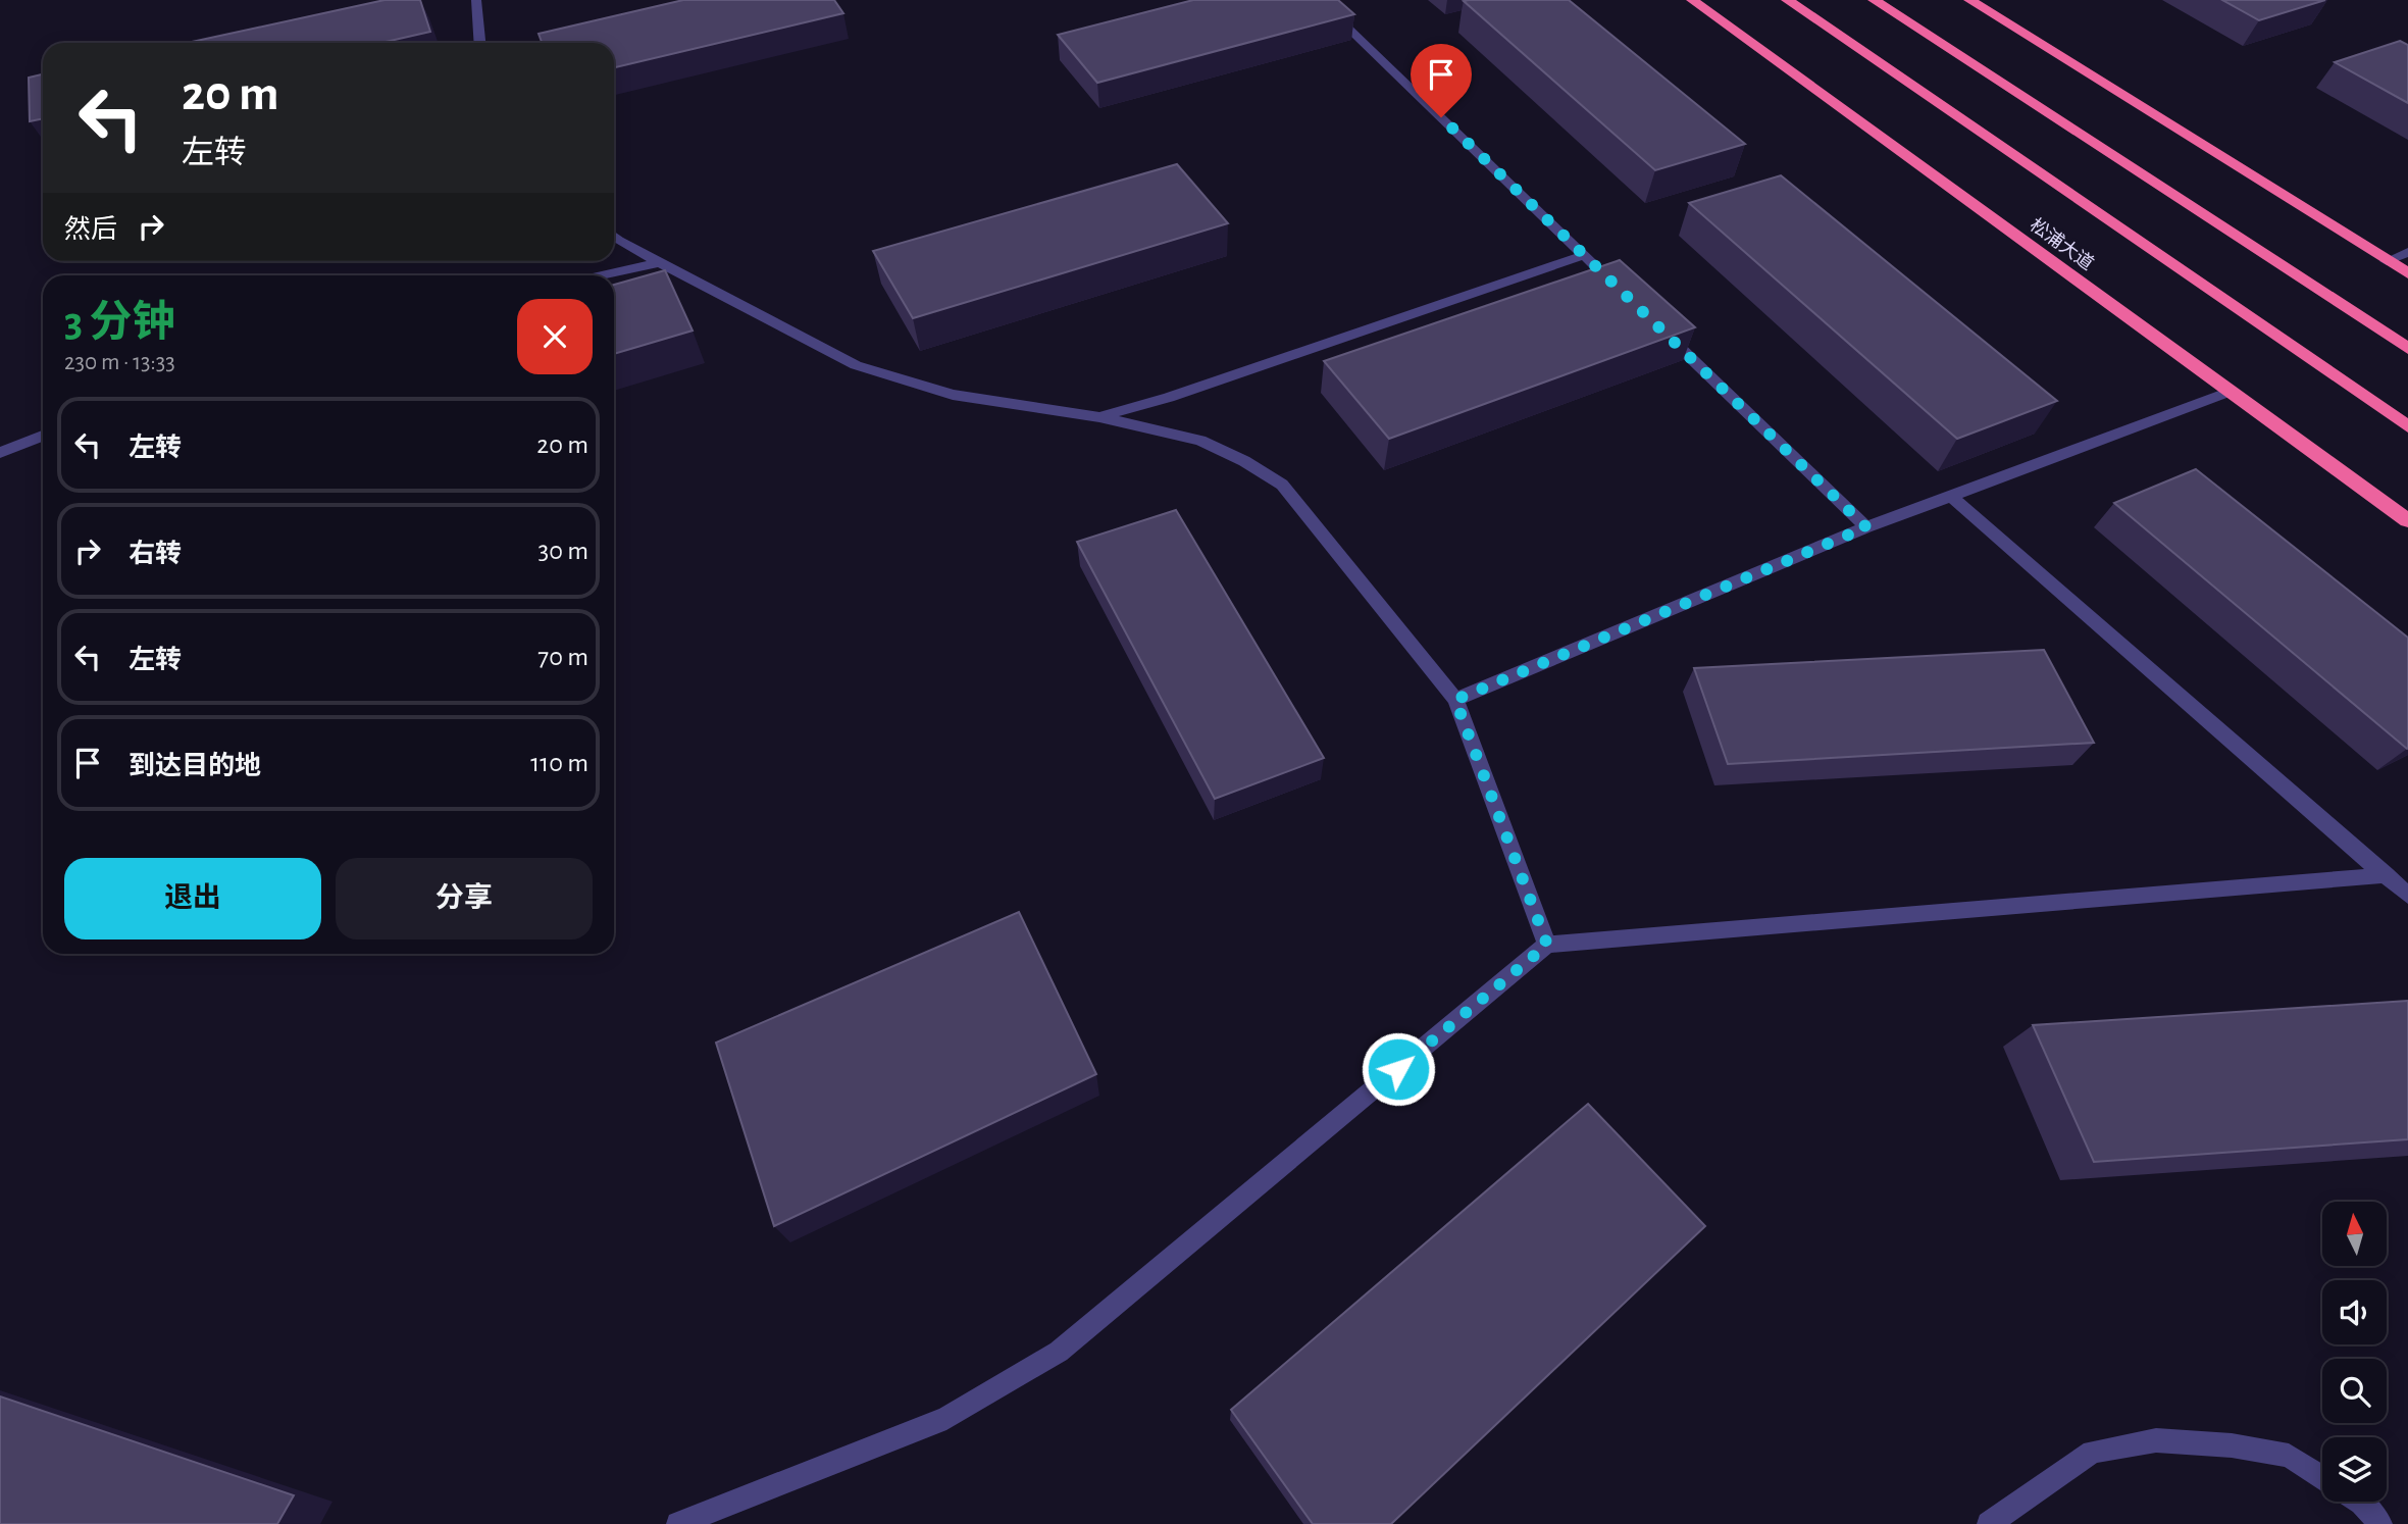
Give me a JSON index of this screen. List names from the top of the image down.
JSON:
{
  "streets": {
    "highway": ["松浦大道"]
  },
  "north": "top",
  "page": {
    "turn": ["20 m", "左转"],
    "then": "然后",
    "heading": ["3 分钟", "230 m · 13:33"],
    "list": [
      {
        "name": "左转",
        "value": "20 m"
      },
      {
        "name": "右转",
        "value": "30 m"
      },
      {
        "name": "左转",
        "value": "70 m"
      },
      {
        "name": "到达目的地",
        "value": "110 m"
      }
    ],
    "buttons": ["退出", "分享"]
  }
}
